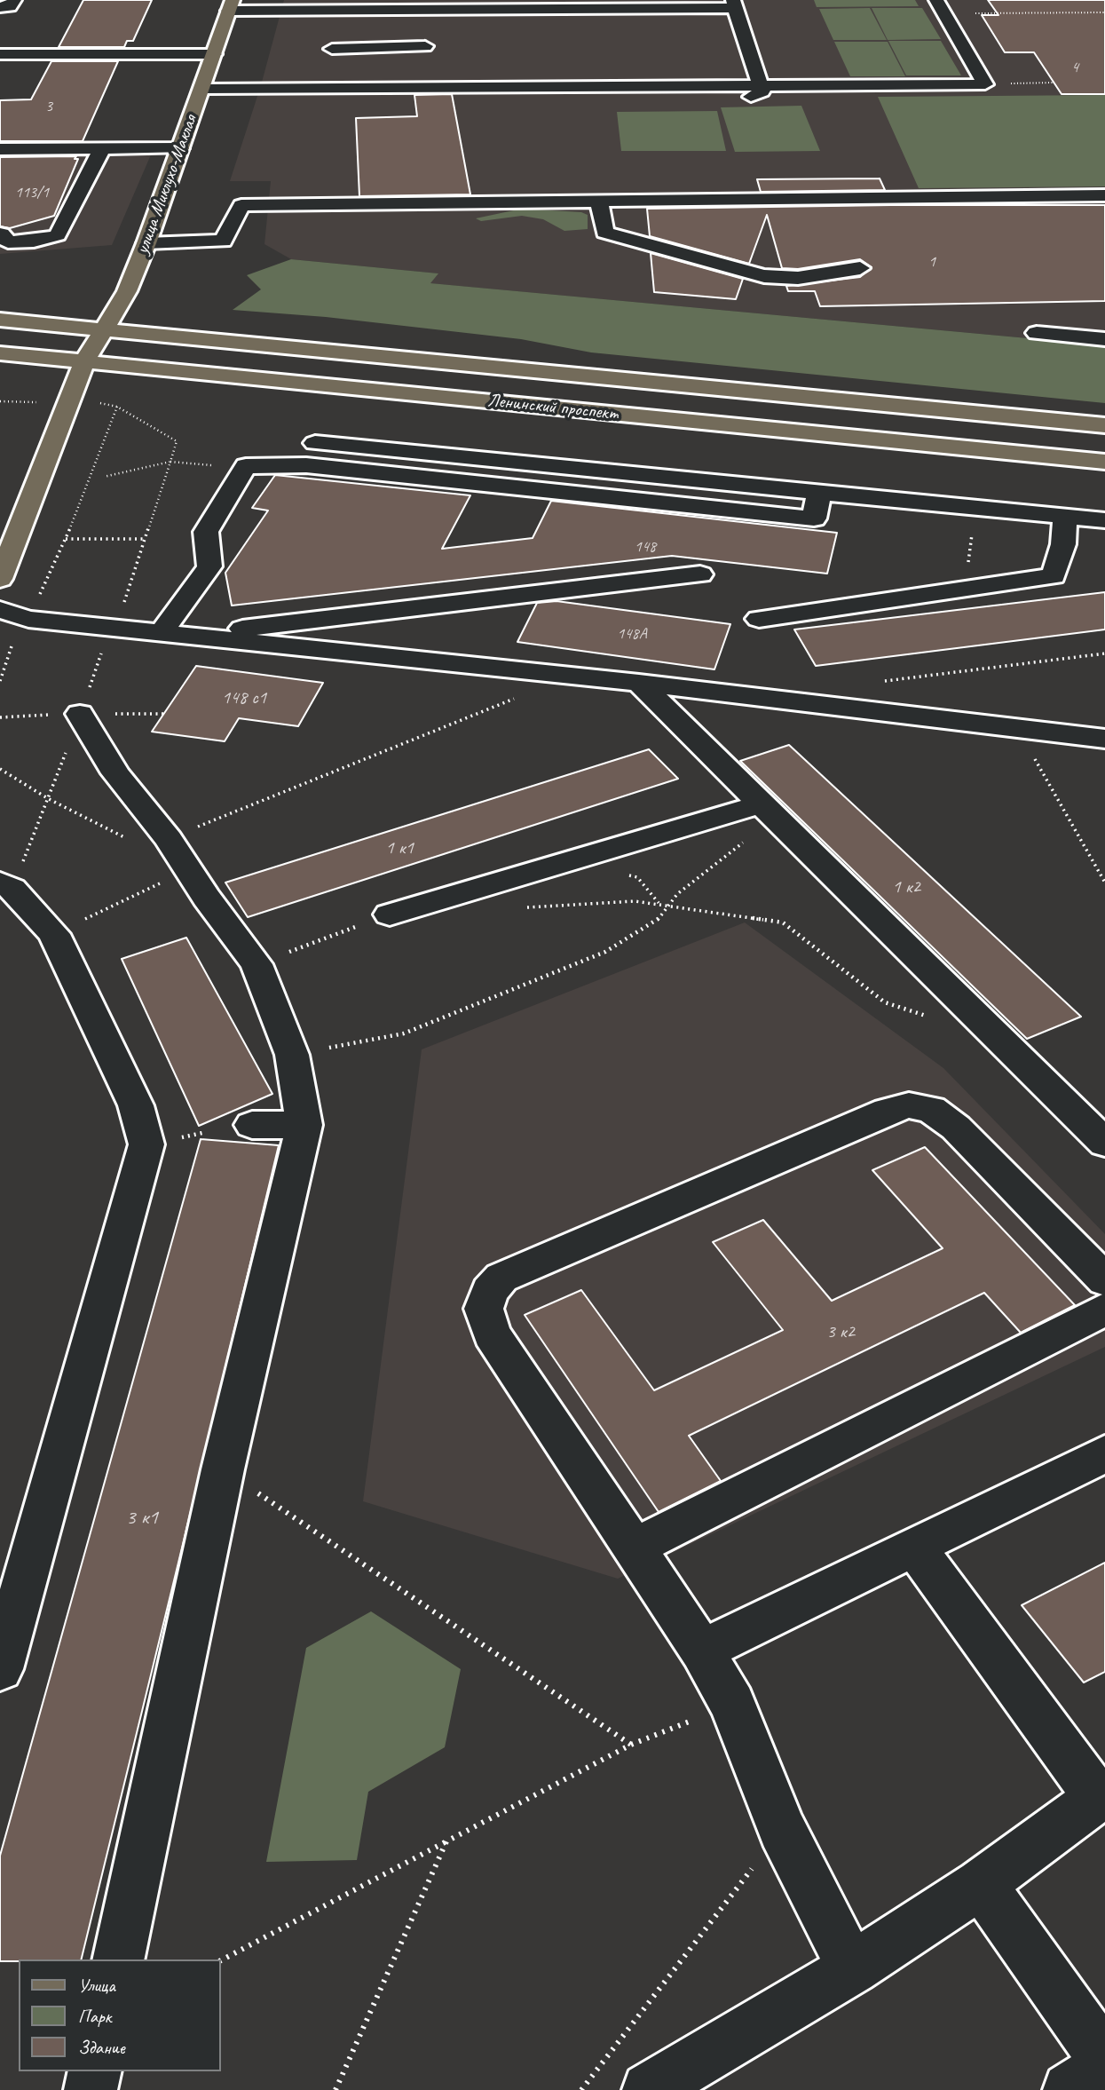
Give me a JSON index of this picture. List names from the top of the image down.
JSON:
{
  "streets": {
    "main road": ["улица Миклухо-Маклая", "Ленинский проспект"]
  },
  "crossings": [
    ["улица Миклухо-Маклая", "Ленинский проспект"]
  ],
  "house_numbers": [
    "4",
    "3",
    "113/1",
    "1",
    "148",
    "148А",
    "148 с1",
    "1 к1",
    "1 к2",
    "3 к2",
    "3 к1"
  ],
  "legend": ["Улица", "Парк", "Здание"]
}
